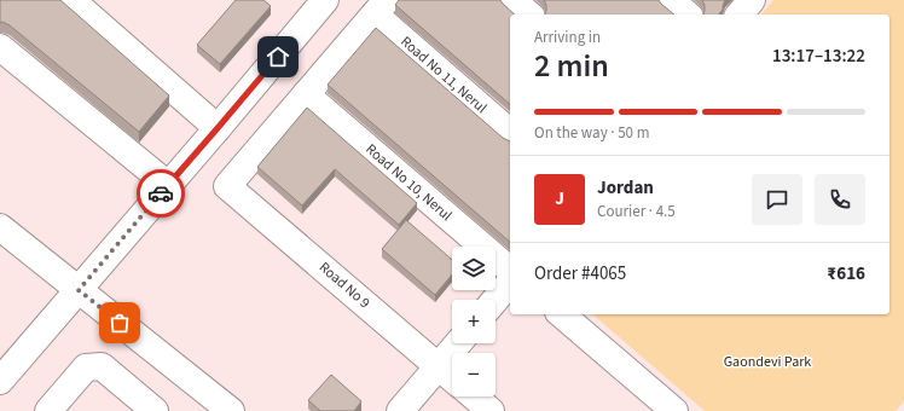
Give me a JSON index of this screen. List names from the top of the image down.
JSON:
{
  "streets": {
    "street": ["Road No 11, Nerul", "Road No 10, Nerul", "Road No 9"]
  },
  "crossings": [
    ["Road No 10, Nerul", "Road No 9"]
  ],
  "parks": ["Gaondevi Park"],
  "page": {
    "heading": ["2 min", "Arriving in", "13:17–13:22"],
    "panel": [
      "Jordan",
      "Courier · 4.5",
      "Order #4065",
      "₹616"
    ],
    "bar": "On the way · 50 m",
    "round": "J",
    "map_buttons": ["+", "−"]
  }
}
